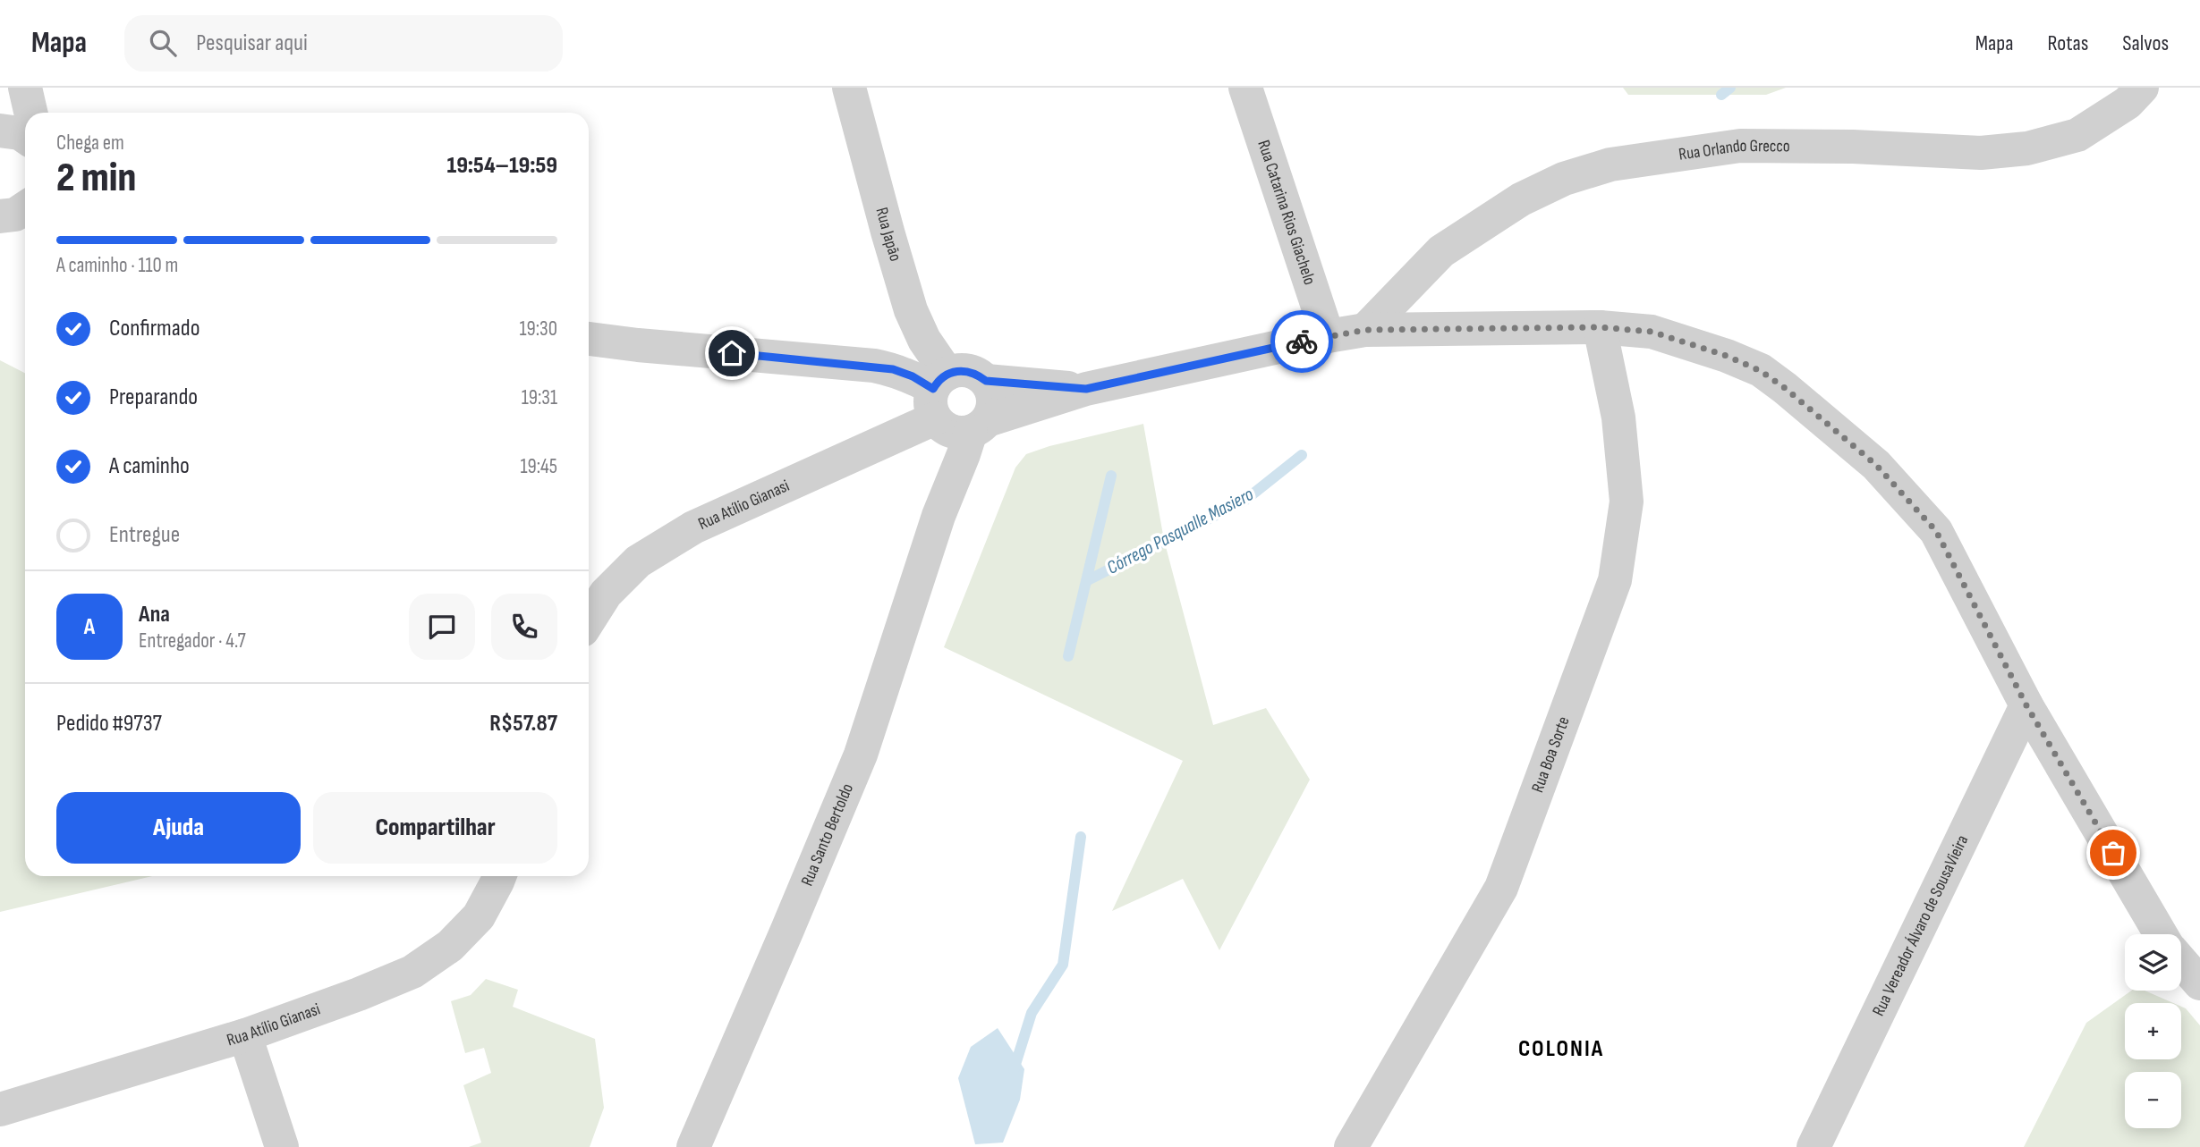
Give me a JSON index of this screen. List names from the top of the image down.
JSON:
{
  "streets": {
    "street": [
      "Rua Orlando Grecco",
      "Rua Catarina Rios Giachelo",
      "Rua Japão",
      "Rua Atílio Gianasi",
      "Rua Boa Sorte",
      "Rua Santo Bertoldo",
      "Rua Vereador Álvaro de SousaVieira"
    ]
  },
  "crossings": [
    ["Rua Japão", "Rua Atílio Gianasi"],
    ["Rua Japão", "Rua Santo Bertoldo"],
    ["Rua Atílio Gianasi", "Rua Santo Bertoldo"]
  ],
  "districts": ["COLONIA"],
  "water": ["Córrego Pasqualle Masiero"],
  "page": {
    "header": "Mapa",
    "search": "Pesquisar aqui",
    "nav": ["Mapa", "Rotas", "Salvos"],
    "heading": ["2 min", "Chega em", "19:54–19:59"],
    "panel": [
      "Ana",
      "Entregador · 4.7",
      "Pedido #9737",
      "R$57.87"
    ],
    "bar": "A caminho · 110 m",
    "list": [
      ["Confirmado", "19:30"],
      ["Preparando", "19:31"],
      ["A caminho", "19:45"],
      "Entregue"
    ],
    "round": "A",
    "buttons": ["Ajuda", "Compartilhar"],
    "map_buttons": ["+", "−"]
  }
}
